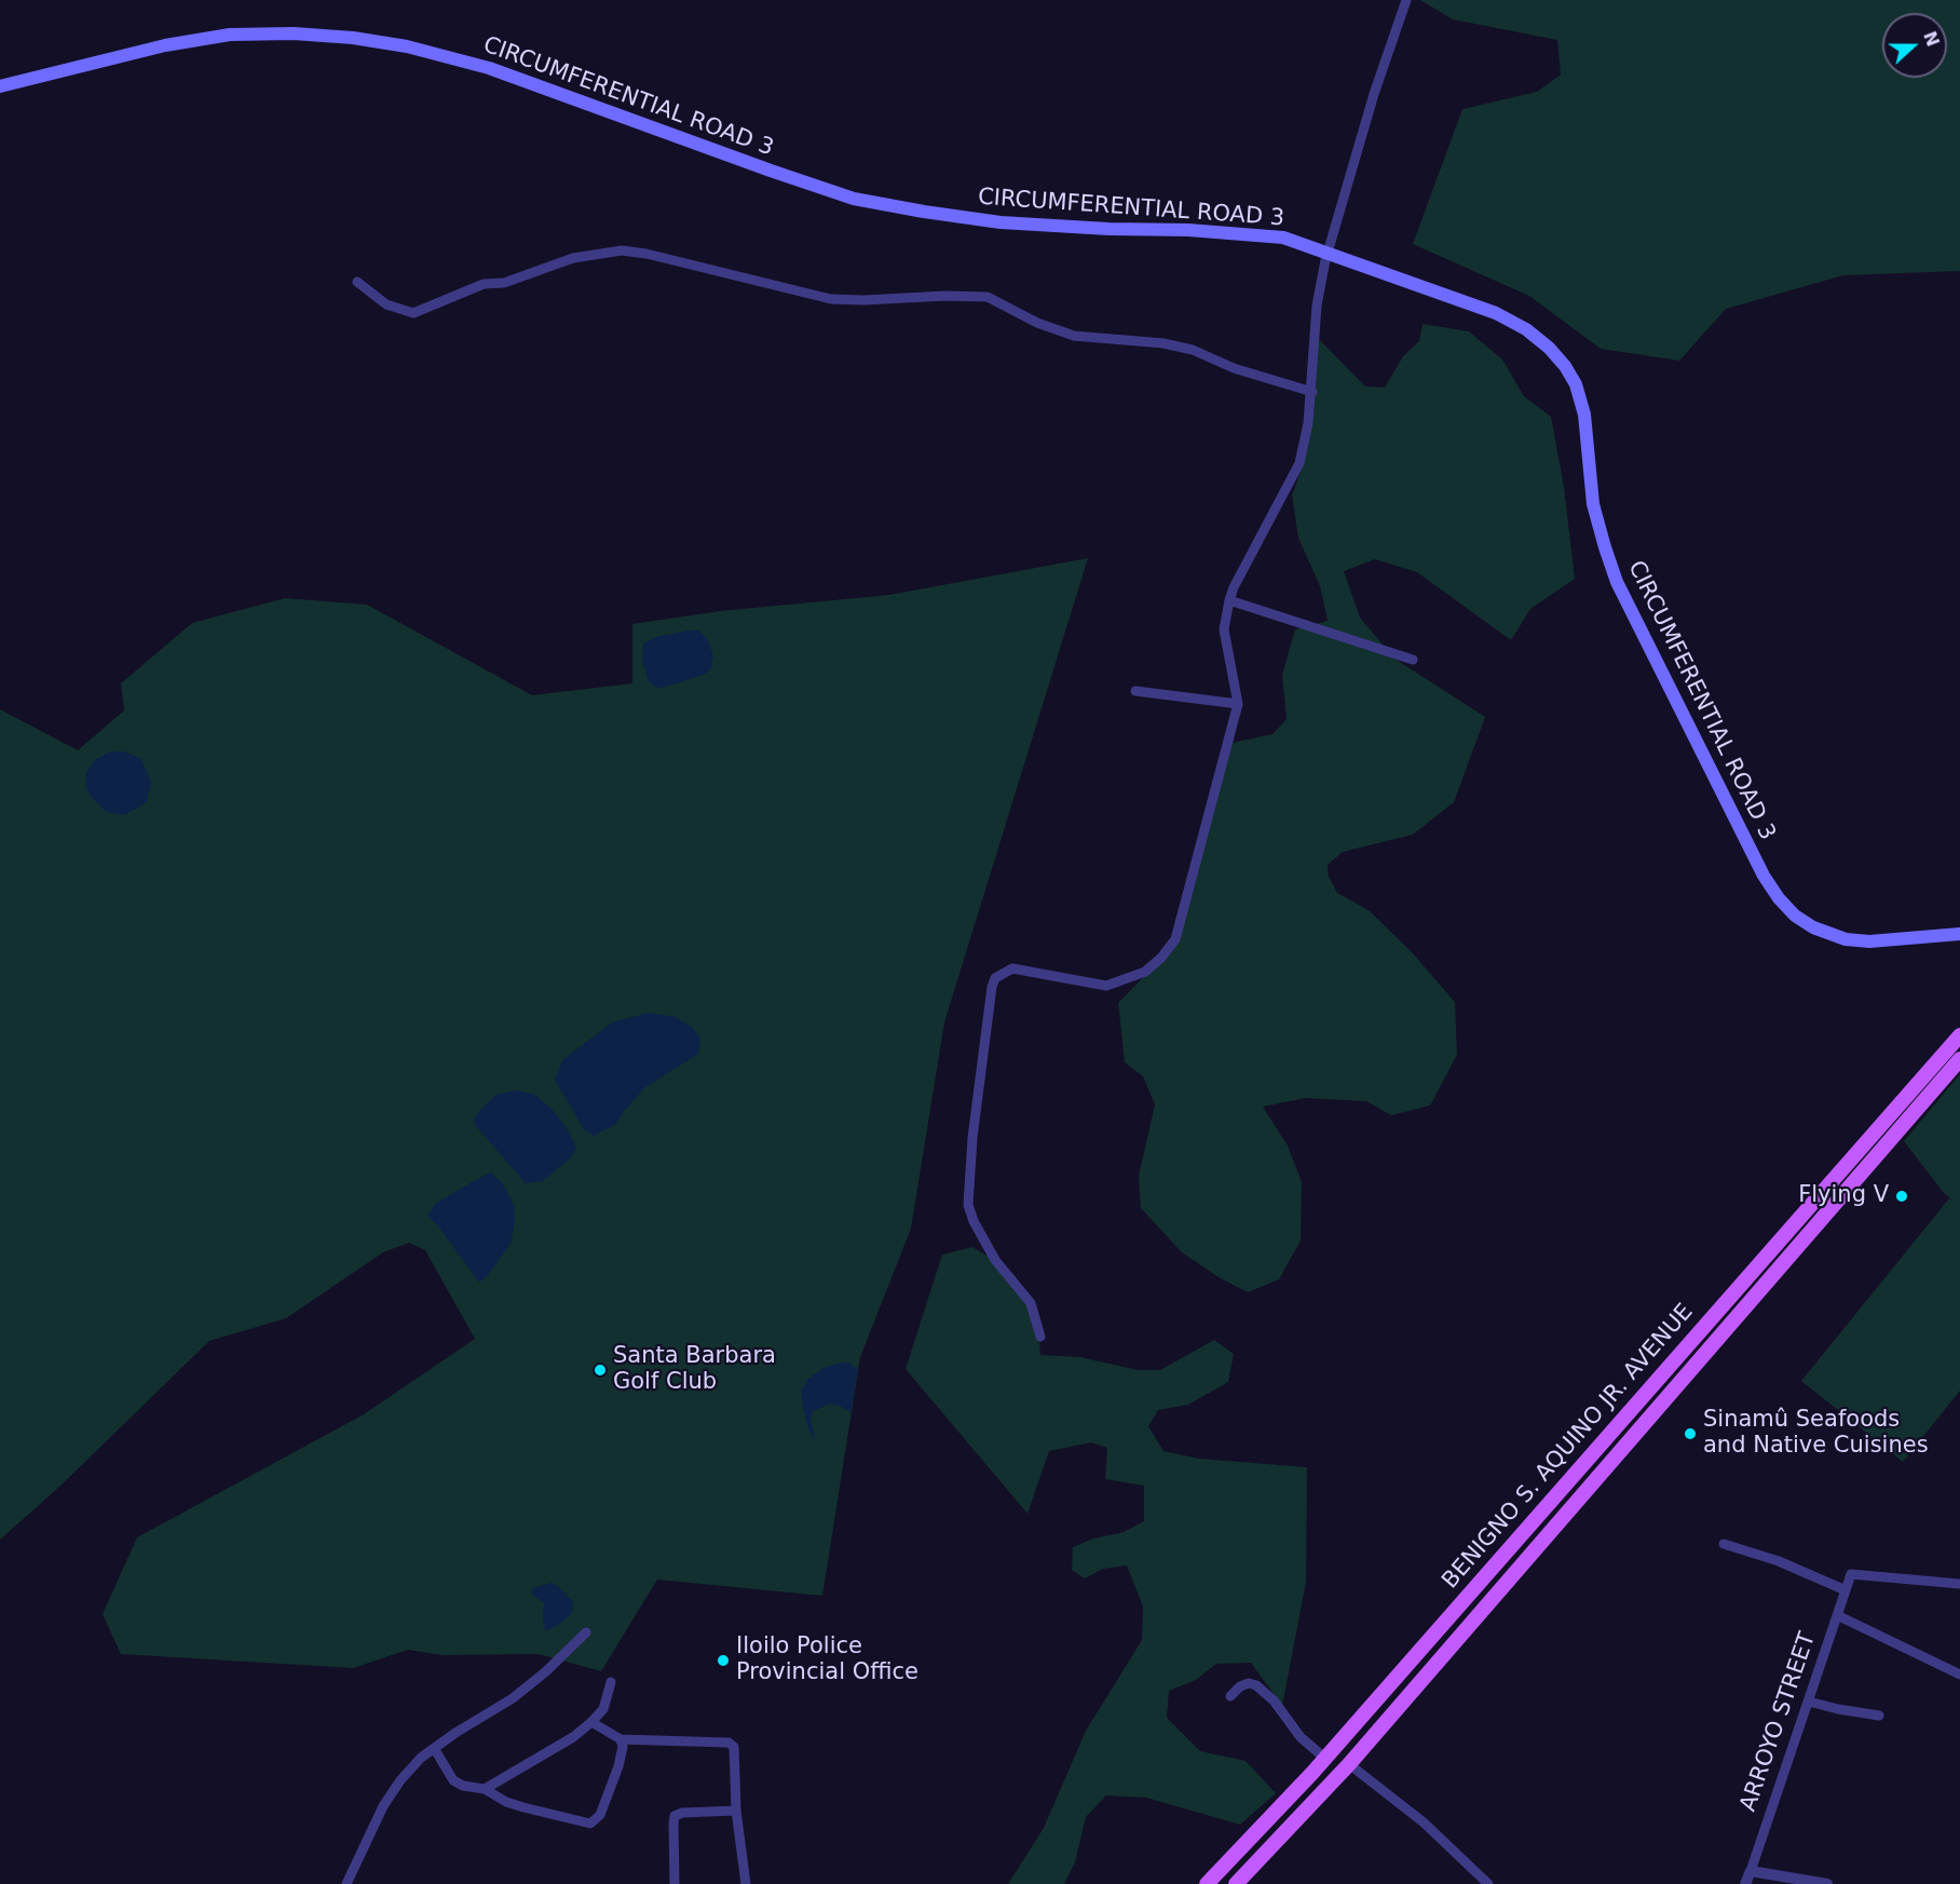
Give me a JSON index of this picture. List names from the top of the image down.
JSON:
{
  "streets": {
    "main road": ["CIRCUMFERENTIAL ROAD 3", "BENIGNO S. AQUINO JR. AVENUE"],
    "street": ["ARROYO STREET"]
  },
  "places": [
    "Flying V",
    "Santa Barbara Golf Club",
    "Sinamû Seafoods and Native Cuisines",
    "Iloilo Police Provincial Office"
  ],
  "north": "right"
}
